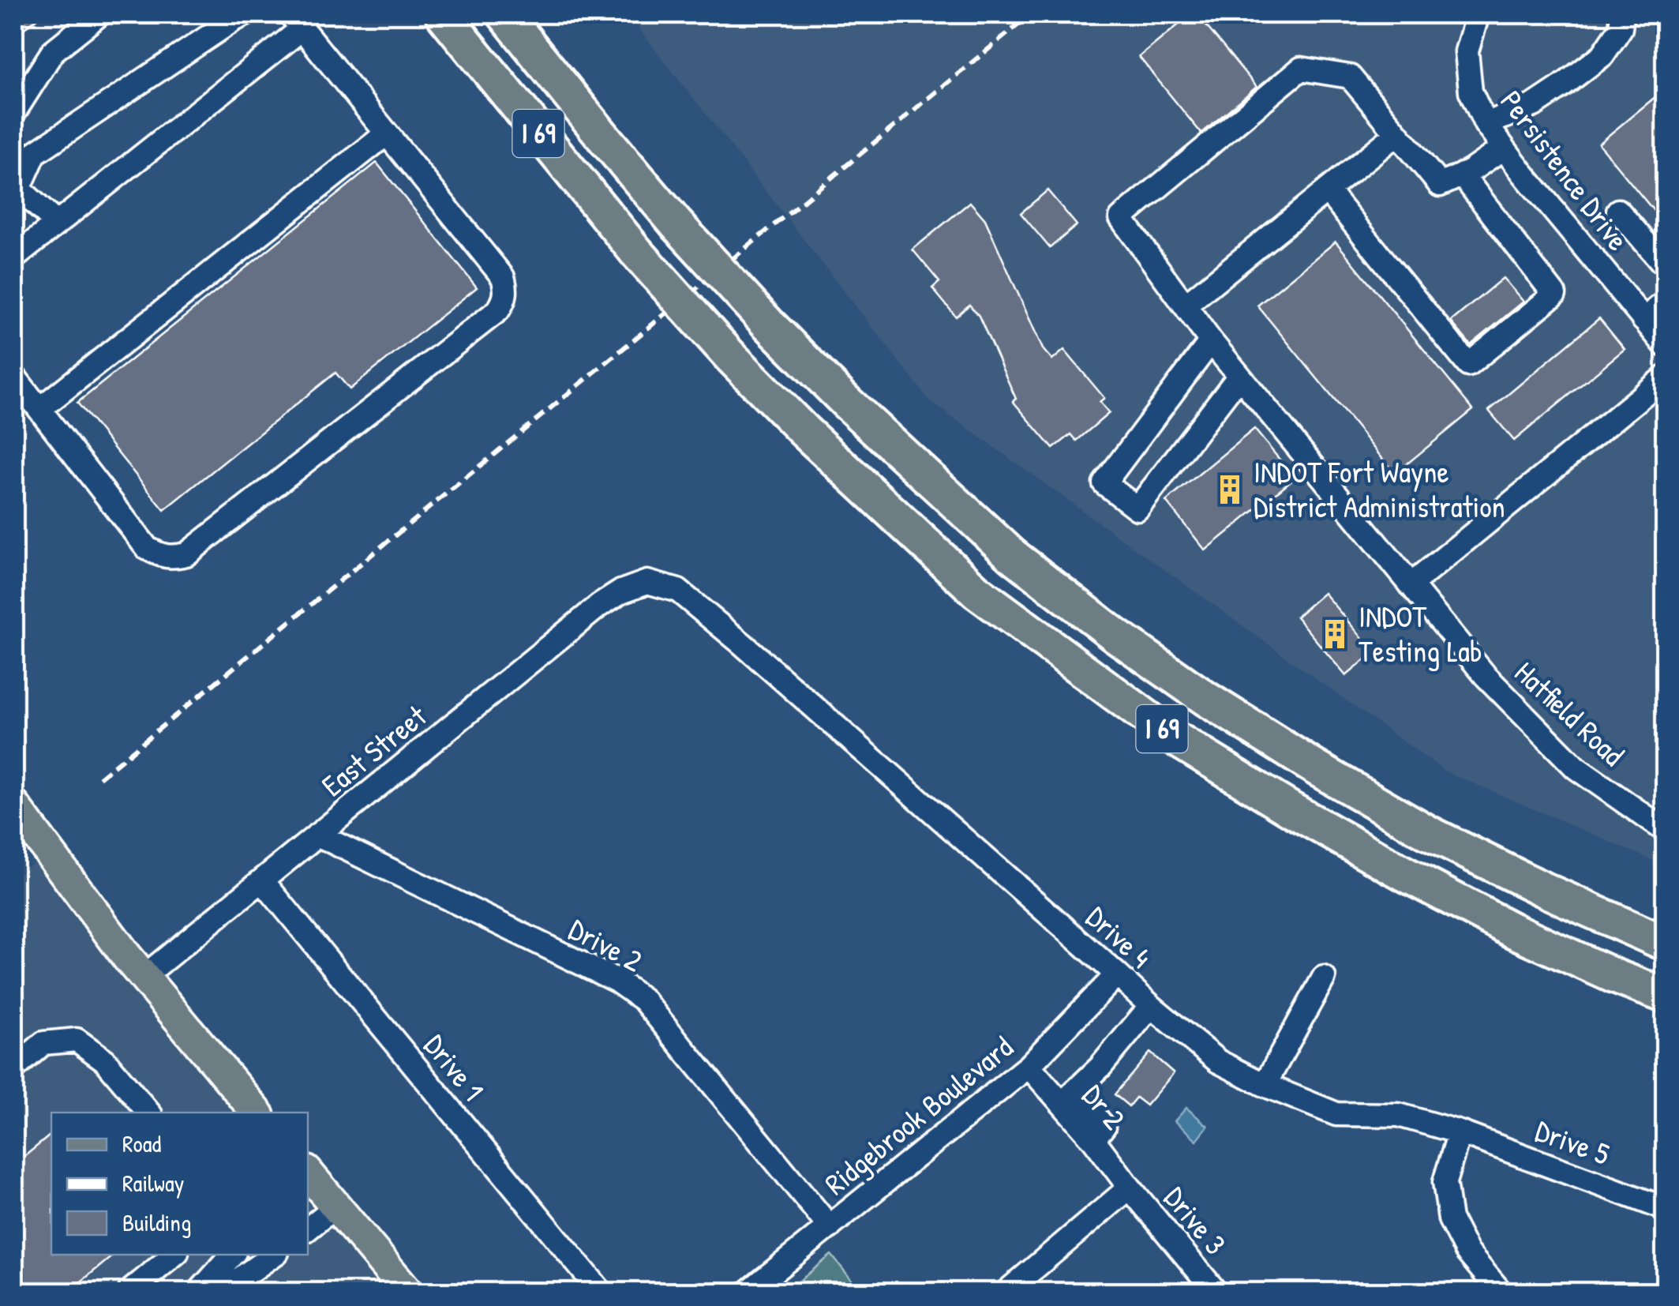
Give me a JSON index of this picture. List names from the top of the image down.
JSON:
{
  "streets": {
    "highway": ["I 69"],
    "street": [
      "Persistence Drive",
      "Hatfield Road",
      "East Street",
      "Drive 4",
      "Drive 2",
      "Drive 1",
      "Dr 2",
      "Ridgebrook Boulevard",
      "Drive 5",
      "Drive 3"
    ]
  },
  "crossings": [
    ["East Street", "Drive 4"],
    ["East Street", "Drive 2"],
    ["East Street", "Drive 1"],
    ["Drive 4", "Ridgebrook Boulevard"],
    ["Drive 4", "Drive 5"],
    ["Drive 2", "Ridgebrook Boulevard"],
    ["Dr 2", "Ridgebrook Boulevard"],
    ["Dr 2", "Drive 3"]
  ],
  "places": {
    "building": ["INDOT Fort Wayne District Administration", "INDOT Testing Lab"]
  },
  "legend": ["Road", "Railway", "Building"]
}
